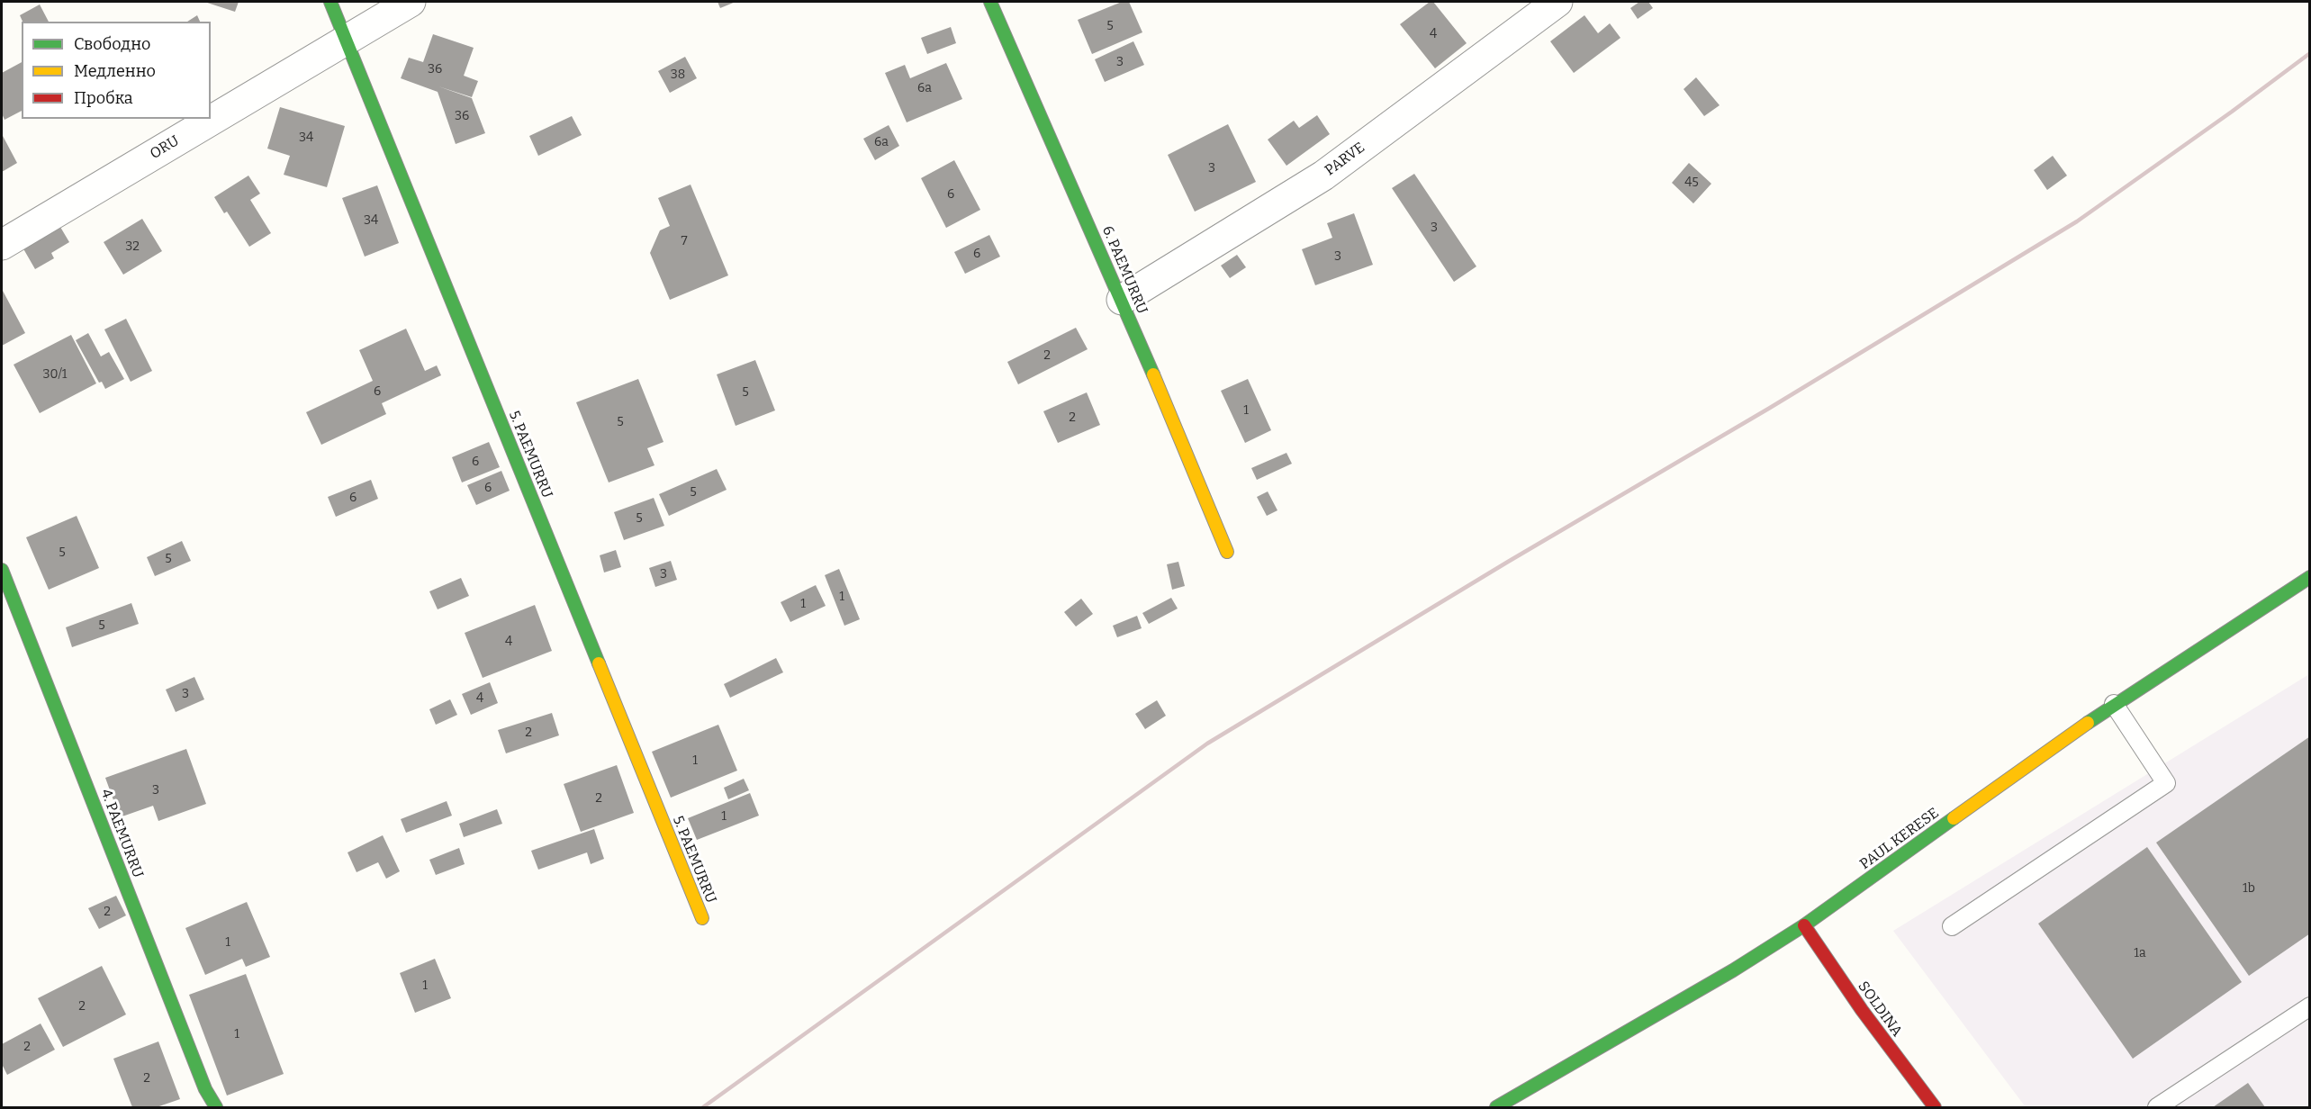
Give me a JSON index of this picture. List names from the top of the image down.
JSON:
{
  "streets": {
    "main road": [
      "6. PAEMURRU",
      "5. PAEMURRU",
      "4. PAEMURRU",
      "PAUL KERESE",
      "SOLDINA"
    ],
    "street": ["ORU", "PARVE"]
  },
  "crossings": [
    ["ORU", "5. PAEMURRU"],
    ["PARVE", "6. PAEMURRU"],
    ["PAUL KERESE", "SOLDINA"]
  ],
  "house_numbers": [
    "5",
    "4",
    "3",
    "36",
    "38",
    "6a",
    "36",
    "34",
    "6a",
    "3",
    "45",
    "6",
    "34",
    "3",
    "7",
    "32",
    "6",
    "3",
    "2",
    "30/1",
    "6",
    "5",
    "1",
    "2",
    "5",
    "6",
    "6",
    "5",
    "6",
    "5",
    "5",
    "5",
    "3",
    "1",
    "1",
    "5",
    "4",
    "3",
    "4",
    "2",
    "1",
    "3",
    "2",
    "1",
    "1b",
    "2",
    "1",
    "1a",
    "1",
    "2",
    "1",
    "2",
    "2"
  ],
  "legend": ["Свободно", "Медленно", "Пробка"]
}
